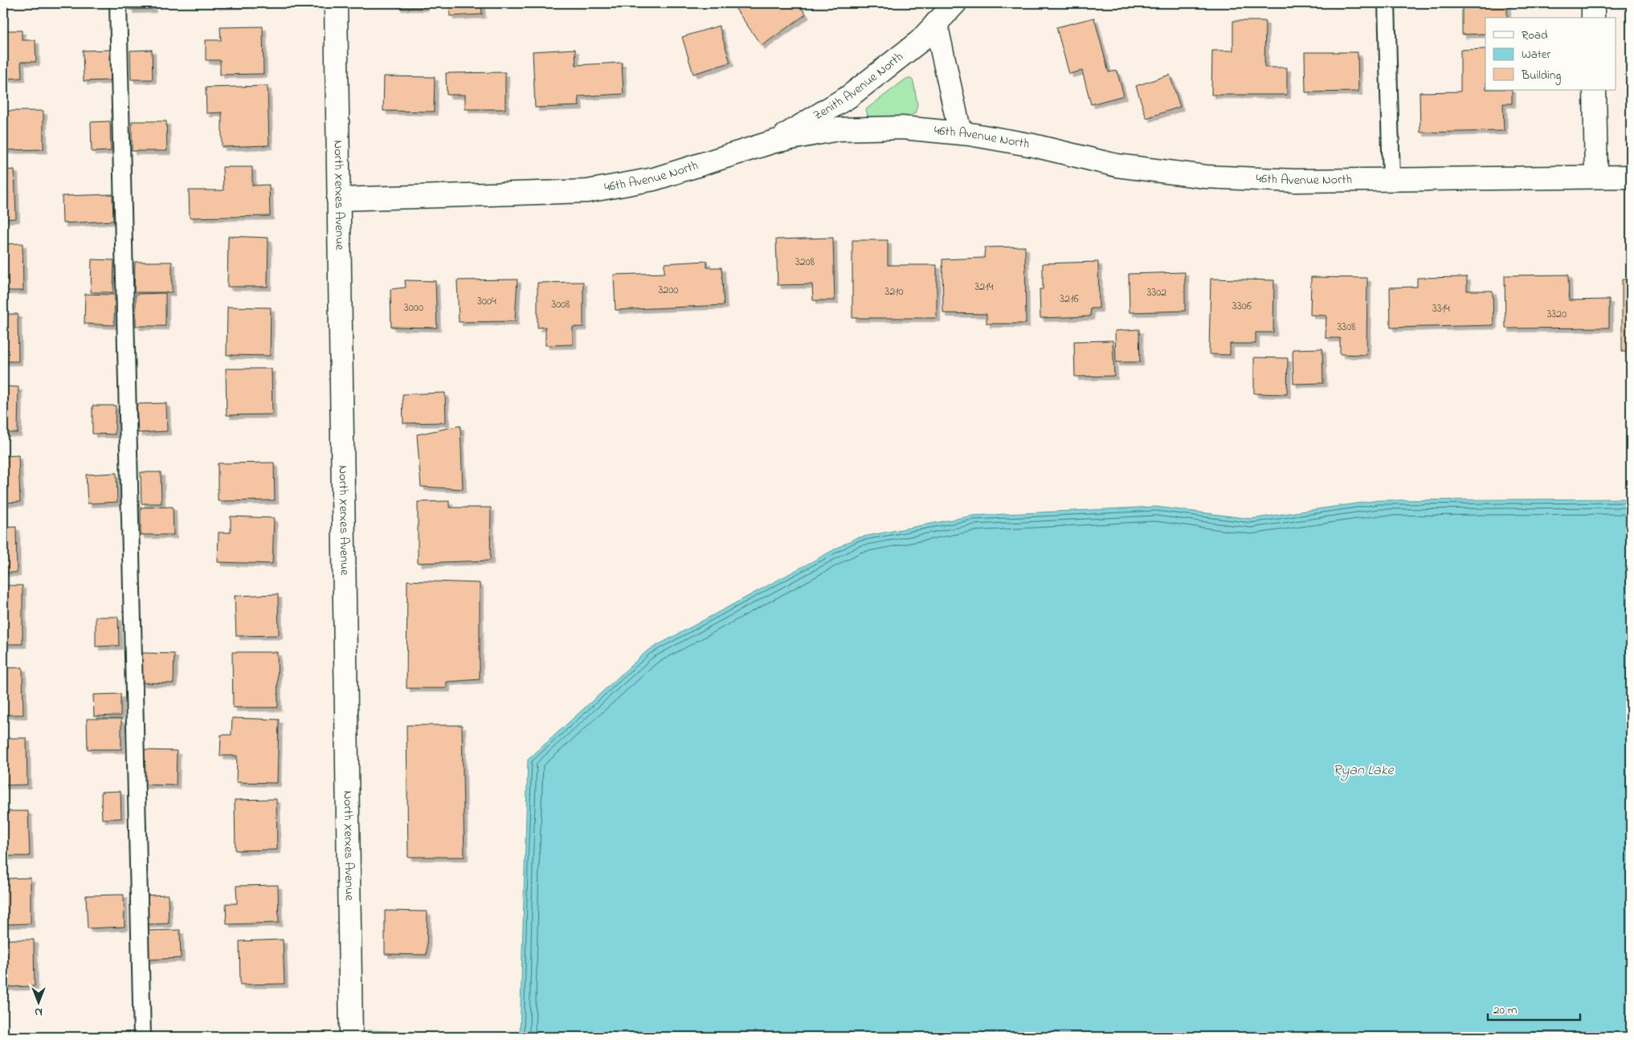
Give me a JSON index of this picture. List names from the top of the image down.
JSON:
{
  "streets": {
    "street": ["Zenith Avenue North", "46th Avenue North", "North Xerxes Avenue"]
  },
  "crossings": [
    ["Zenith Avenue North", "46th Avenue North"],
    ["46th Avenue North", "North Xerxes Avenue"]
  ],
  "water": ["Ryan Lake"],
  "house_numbers": [
    "3208",
    "3214",
    "3200",
    "3210",
    "3302",
    "3216",
    "3004",
    "3008",
    "3306",
    "3000",
    "3314",
    "3320",
    "3308"
  ],
  "legend": ["Road", "Water", "Building"],
  "scale_bar": "20 m",
  "north": "bottom"
}
